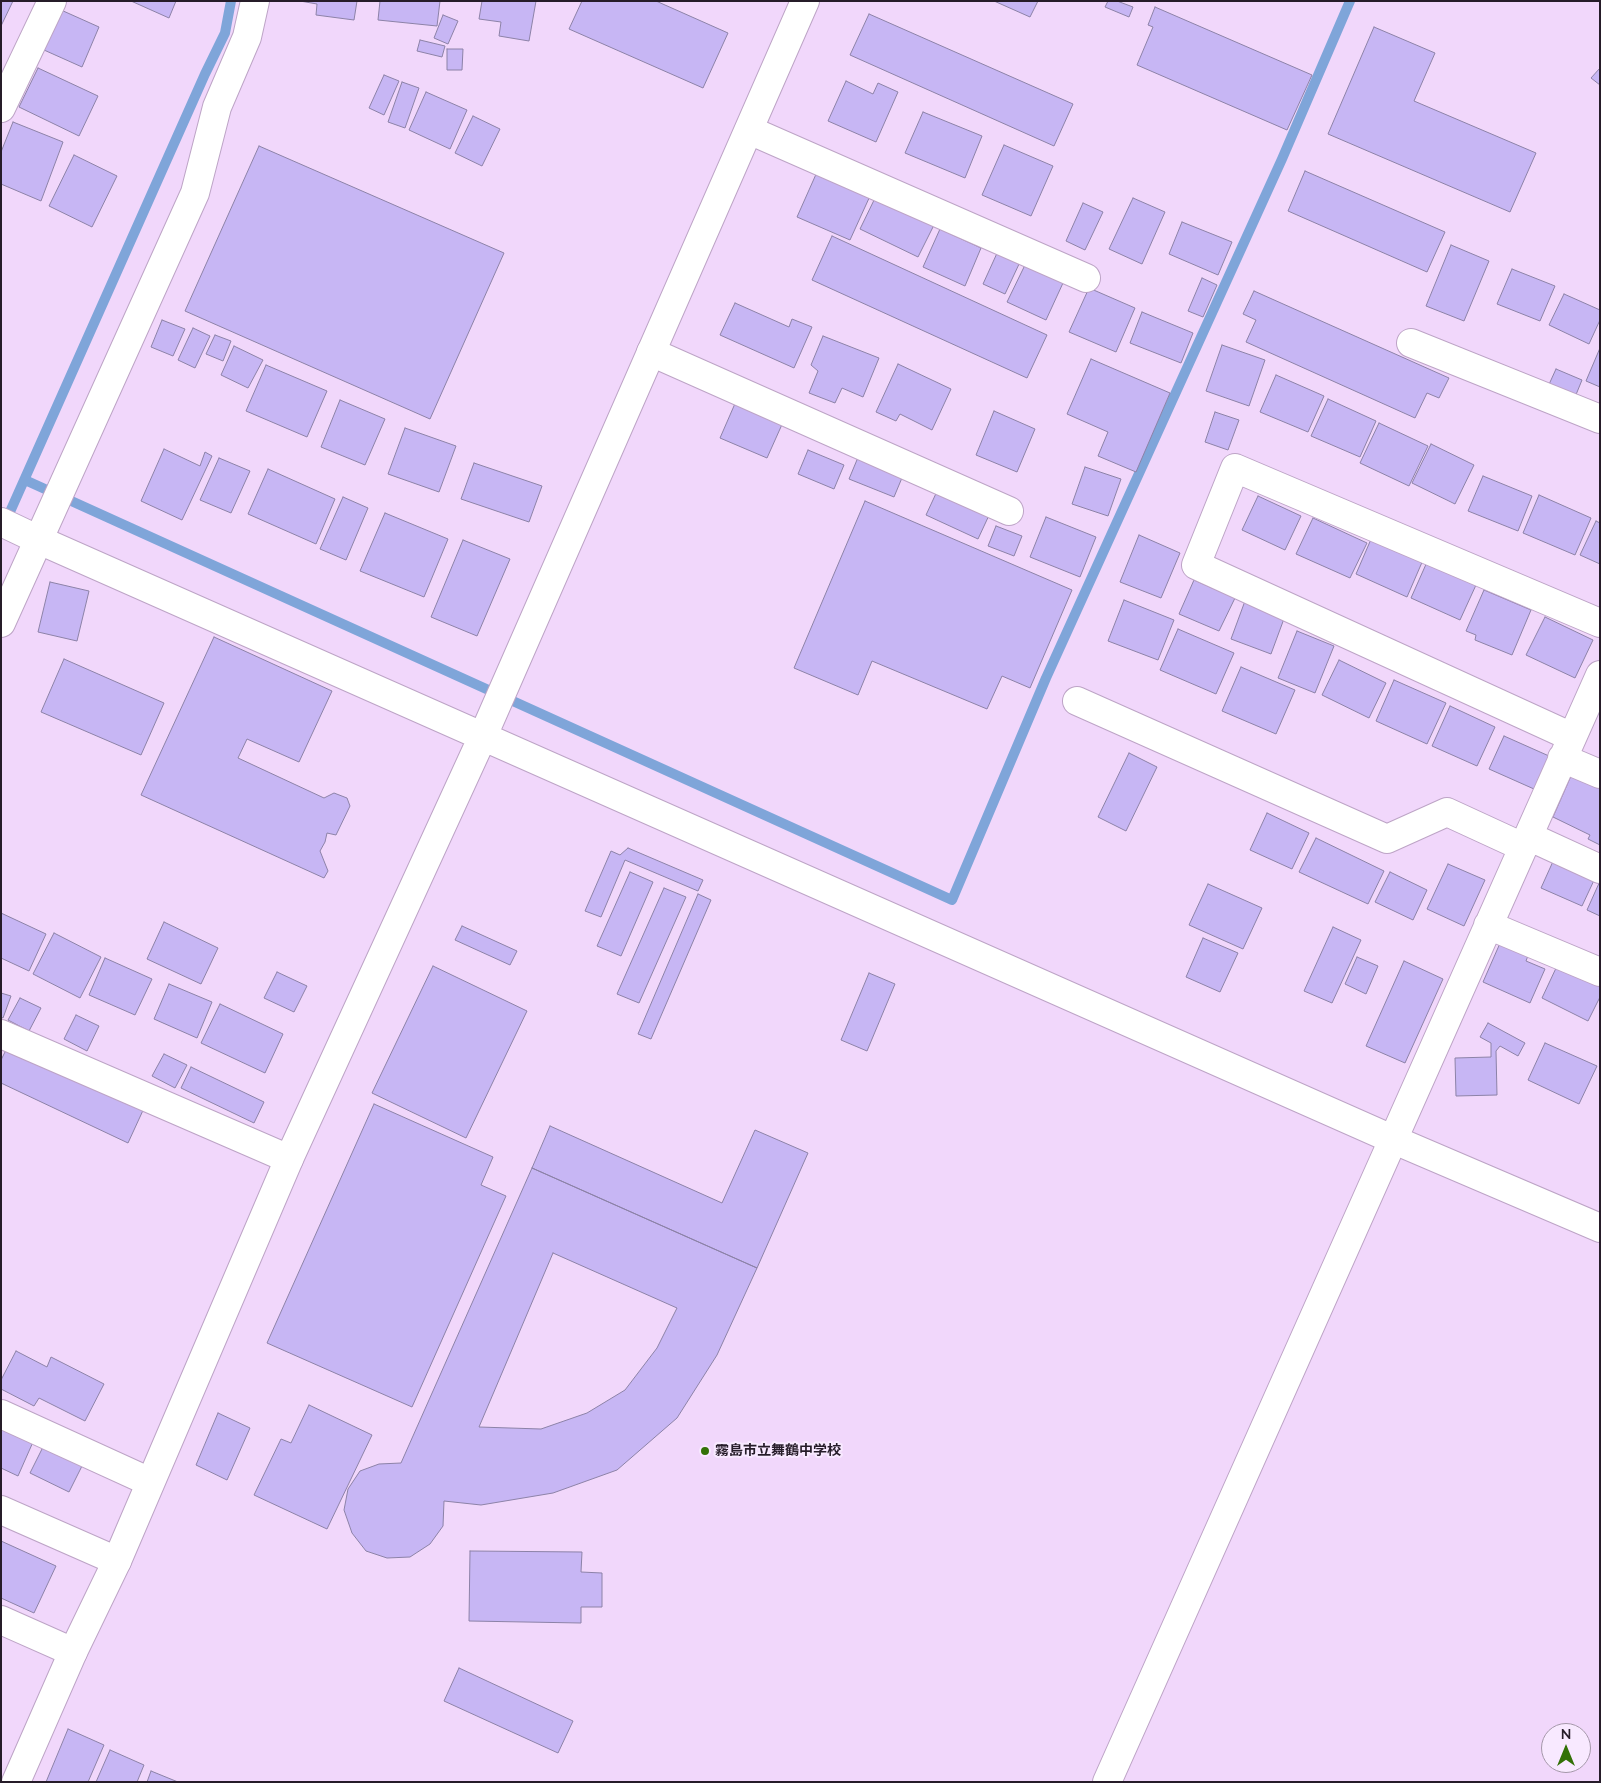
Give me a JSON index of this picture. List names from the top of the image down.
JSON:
{
  "places": ["霧島市立舞鶴中学校"],
  "north": "top"
}
